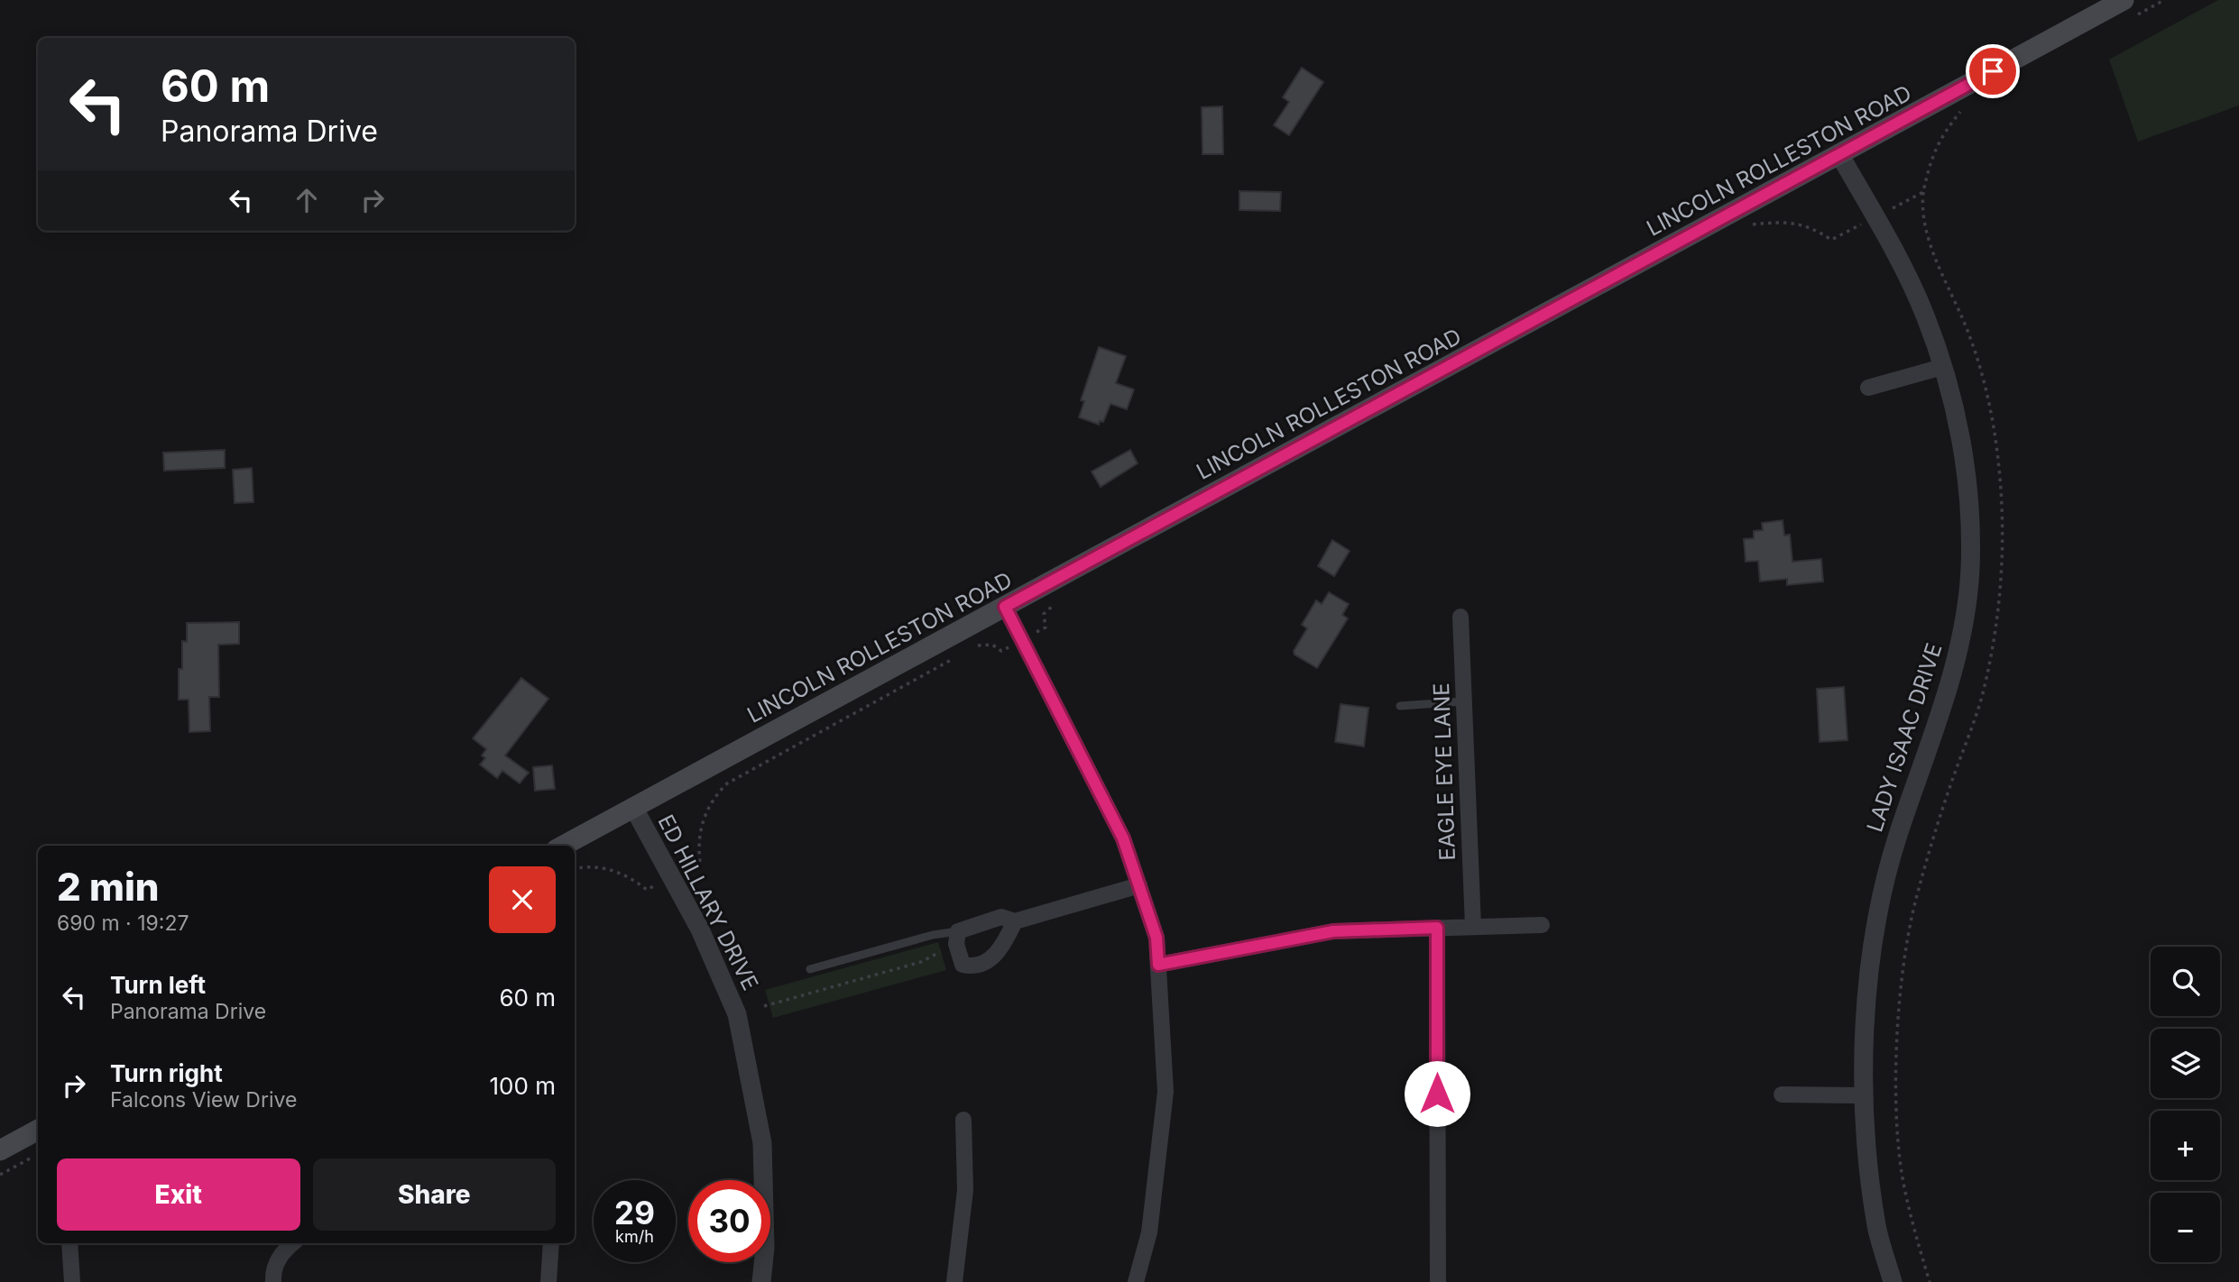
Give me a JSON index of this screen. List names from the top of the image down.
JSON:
{
  "streets": {
    "main road": ["LINCOLN ROLLESTON ROAD"],
    "street": ["LADY ISAAC DRIVE", "EAGLE EYE LANE", "ED HILLARY DRIVE"]
  },
  "crossings": [
    ["LINCOLN ROLLESTON ROAD", "LADY ISAAC DRIVE"],
    ["LINCOLN ROLLESTON ROAD", "ED HILLARY DRIVE"]
  ],
  "page": {
    "turn": ["60 m", "Panorama Drive"],
    "heading": ["2 min", "690 m · 19:27"],
    "map_buttons": ["+", "−"],
    "list": [
      {
        "name": "Turn left",
        "note": "Panorama Drive",
        "value": "60 m"
      },
      {
        "name": "Turn right",
        "note": "Falcons View Drive",
        "value": "100 m"
      }
    ],
    "buttons": ["Exit", "Share"],
    "speed": "29 km/h",
    "limit": "30"
  }
}
